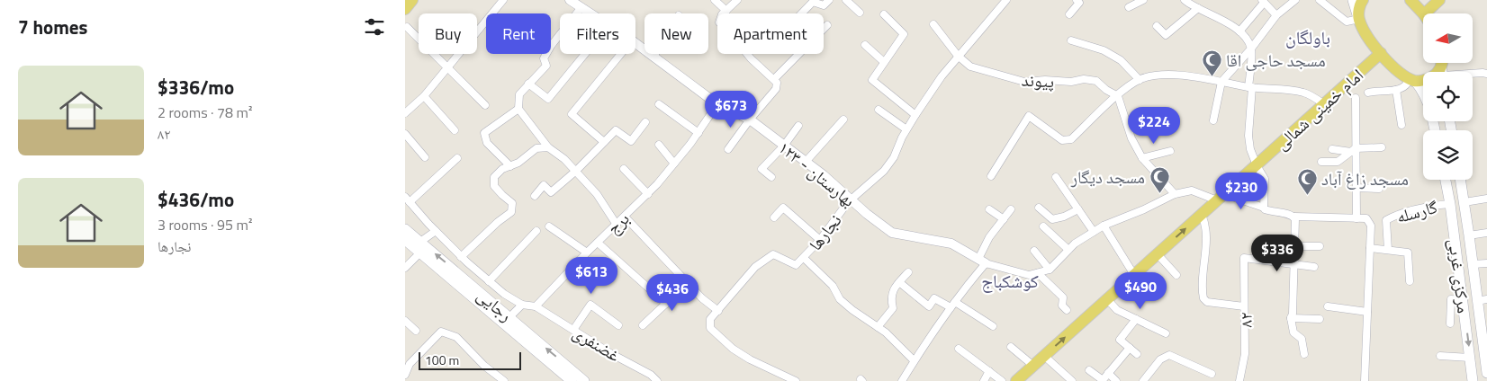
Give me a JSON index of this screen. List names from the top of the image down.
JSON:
{
  "streets": {
    "main road": ["امام خمینی شمالی", "مرکزی غربی", "رجایی"],
    "street": [
      "پیوند",
      "بهارستان - ۱۲۳",
      "گارسله",
      "برج",
      "نجارها",
      "۸۲",
      "غضنفری"
    ]
  },
  "crossings": [
    ["پیوند", "نجارها"],
    ["بهارستان - ۱۲۳", "برج"],
    ["بهارستان - ۱۲۳", "نجارها"],
    ["گارسله", "مرکزی غربی"],
    ["برج", "غضنفری"]
  ],
  "districts": ["باولگان", "کوشکباج"],
  "places": {
    "mosque": ["مسجد حاجی اقا", "مسجد دیگار", "مسجد زاغ آباد"]
  },
  "scale_bar": "100 m",
  "north": "left",
  "page": {
    "heading": "7 homes",
    "chip": [
      "Buy",
      "Rent",
      "Filters",
      "New",
      "Apartment"
    ],
    "list": [
      {
        "name": "$336/mo",
        "note": "2 rooms · 78 m² · ۸۲"
      },
      {
        "name": "$436/mo",
        "note": "3 rooms · 95 m² · نجارها"
      }
    ],
    "price": [
      "$673",
      "$224",
      "$230",
      "$336",
      "$613",
      "$490",
      "$436"
    ],
    "scale": "100 m"
  }
}
